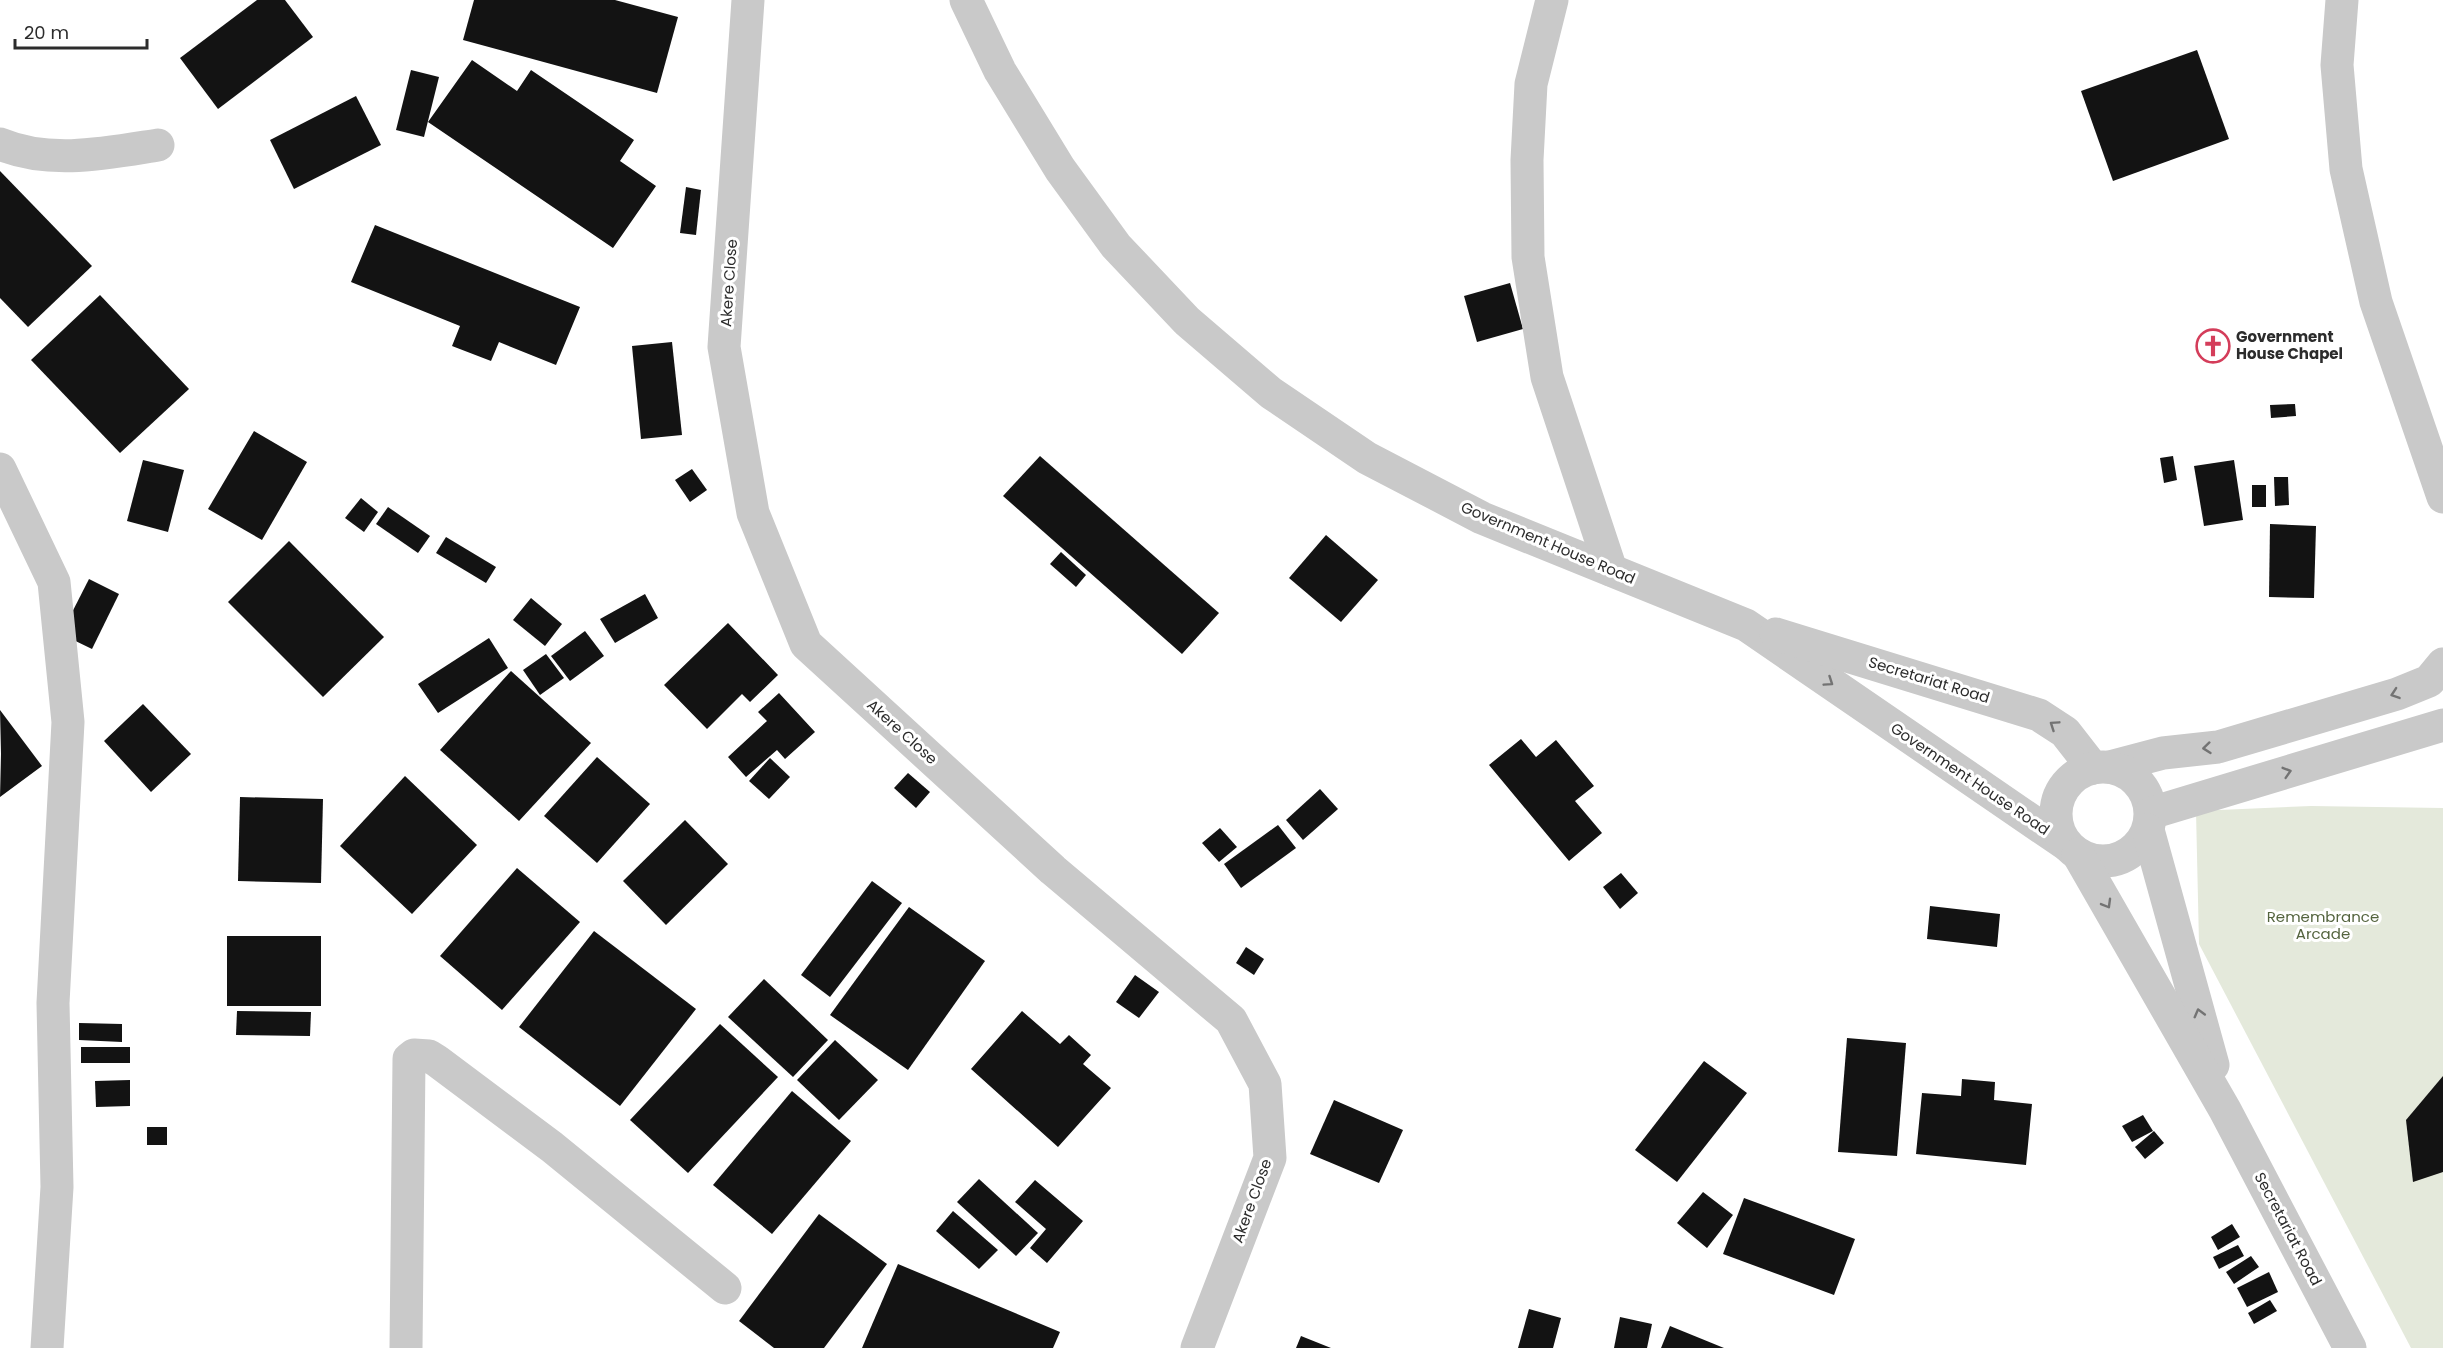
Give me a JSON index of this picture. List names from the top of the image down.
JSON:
{
  "streets": {
    "street": ["Akere Close", "Government House Road", "Secretariat Road"]
  },
  "crossings": [
    ["Government House Road", "Secretariat Road"]
  ],
  "parks": ["Remembrance Arcade"],
  "places": {
    "church": ["Government House Chapel"]
  },
  "scale_bar": "20 m"
}
